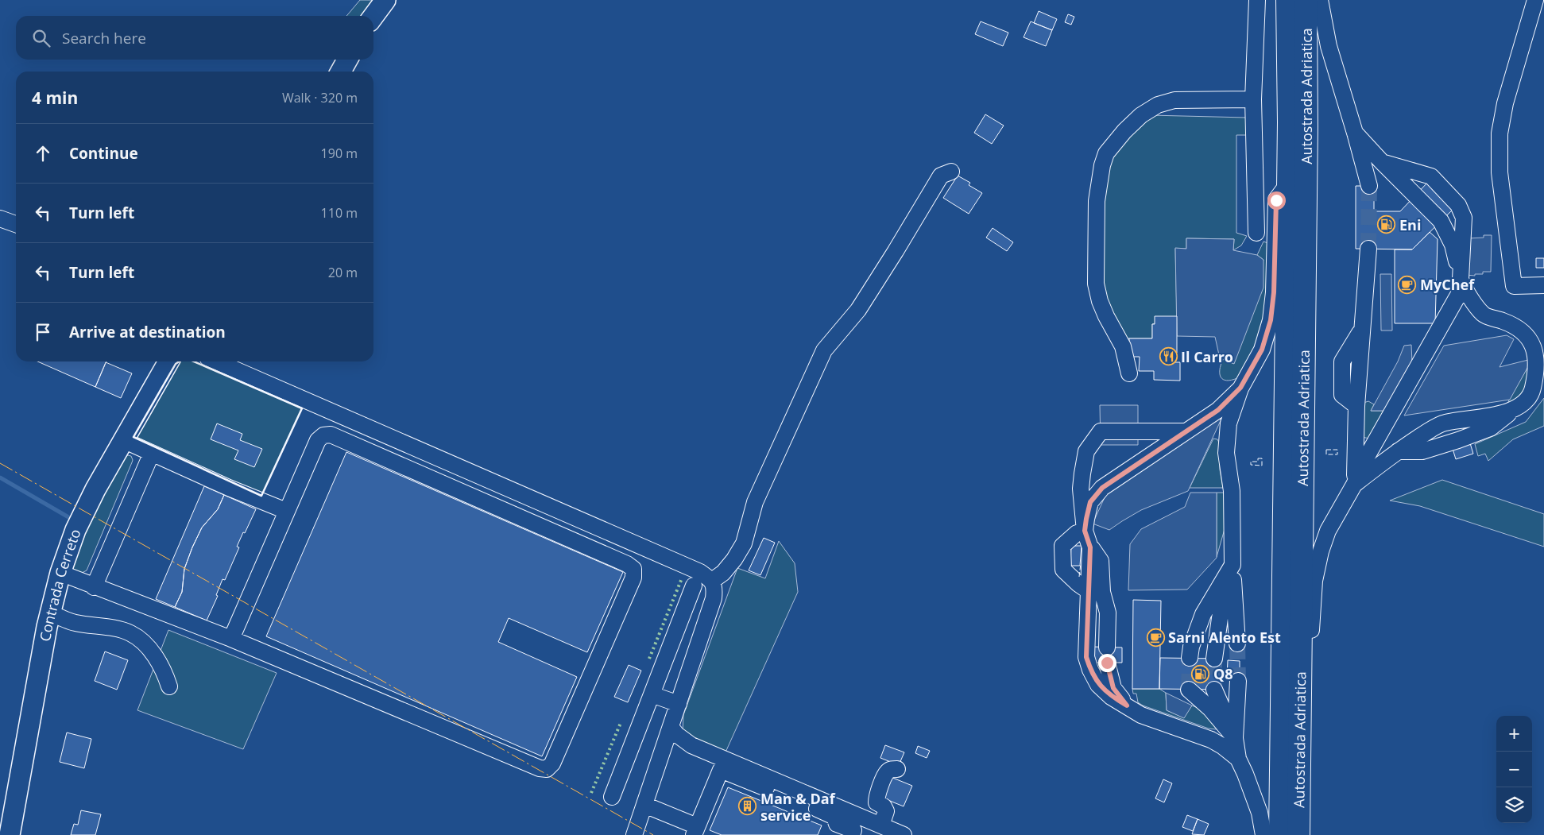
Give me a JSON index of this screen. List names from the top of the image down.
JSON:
{
  "streets": {
    "highway": ["Autostrada Adriatica"],
    "main road": ["Contrada Cerreto"]
  },
  "places": {
    "fuel station": ["Eni", "Q8"],
    "cafe": ["MyChef", "Sarni Alento Est"],
    "restaurant": ["Il Carro"],
    "building": ["Man & Daf service"]
  },
  "page": {
    "search": "Search here",
    "heading": ["4 min", "Walk · 320 m"],
    "list": [
      ["Continue", "190 m"],
      ["Turn left", "110 m"],
      ["Turn left", "20 m"],
      "Arrive at destination"
    ],
    "map_buttons": ["+", "−"]
  }
}
